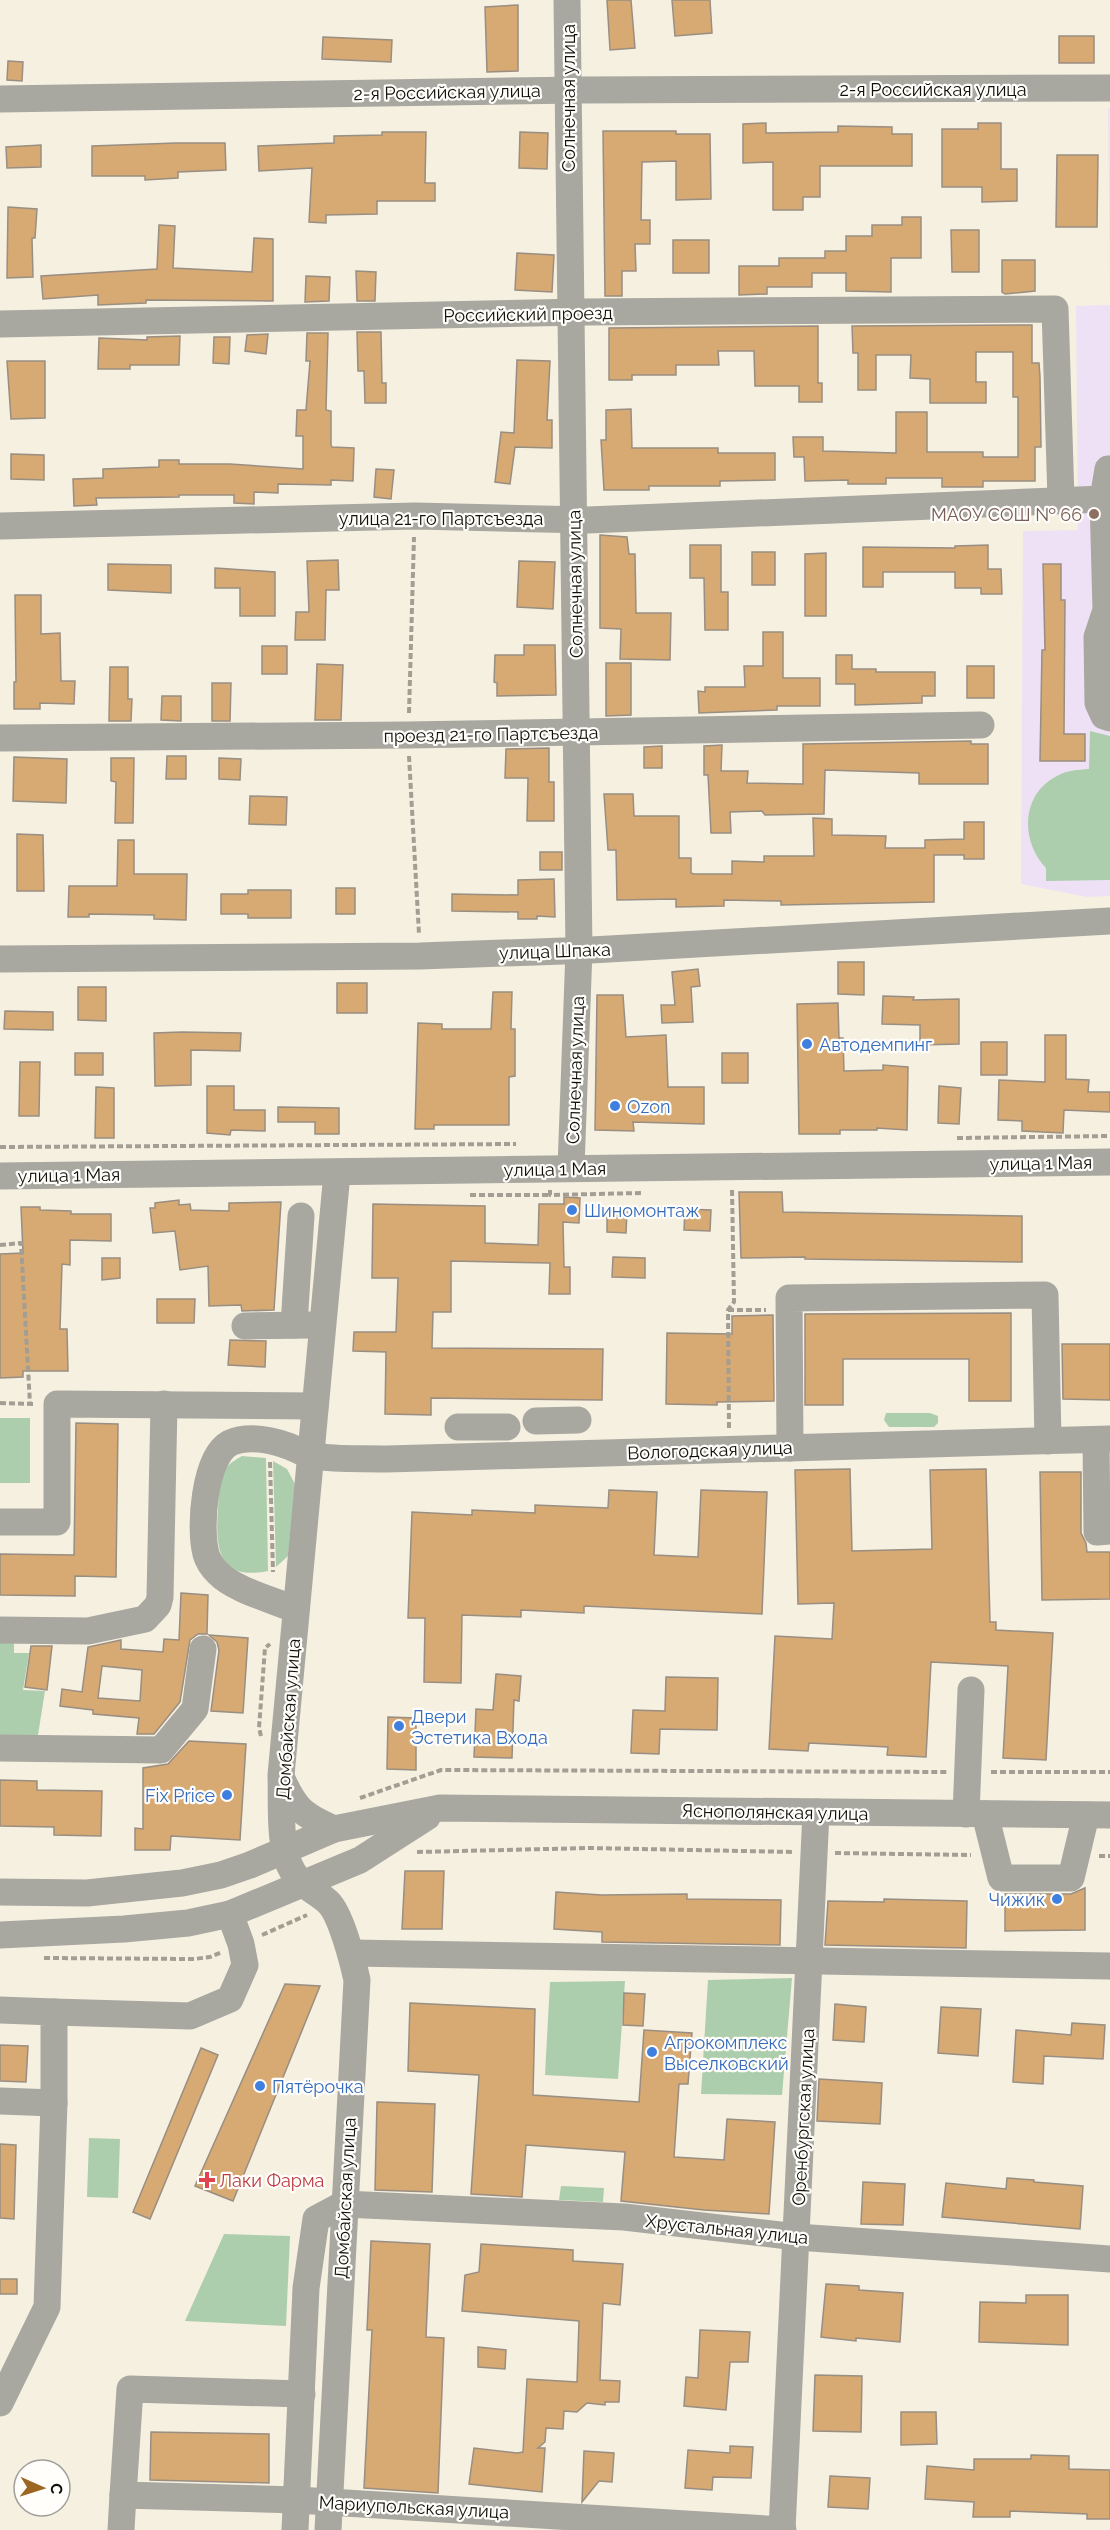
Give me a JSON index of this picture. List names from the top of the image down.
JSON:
{
  "streets": {
    "street": [
      "2-я Российская улица",
      "Солнечная улица",
      "Российский проезд",
      "улица 21-го Партсъезда",
      "проезд 21-го Партсъезда",
      "улица Шпака",
      "улица 1 Мая",
      "Вологодская улица",
      "Домбайская улица",
      "Яснополянская улица",
      "Оренбургская улица",
      "Хрустальная улица",
      "Мариупольская улица"
    ]
  },
  "crossings": [
    ["2-я Российская улица", "Солнечная улица"],
    ["Солнечная улица", "Российский проезд"],
    ["Солнечная улица", "улица 21-го Партсъезда"],
    ["Солнечная улица", "проезд 21-го Партсъезда"],
    ["Солнечная улица", "улица Шпака"],
    ["Солнечная улица", "улица 1 Мая"],
    ["Российский проезд", "улица 21-го Партсъезда"],
    ["улица 1 Мая", "Домбайская улица"],
    ["Вологодская улица", "Домбайская улица"],
    ["Домбайская улица", "Яснополянская улица"],
    ["Домбайская улица", "Хрустальная улица"],
    ["Домбайская улица", "Мариупольская улица"],
    ["Яснополянская улица", "Оренбургская улица"],
    ["Оренбургская улица", "Хрустальная улица"],
    ["Оренбургская улица", "Мариупольская улица"]
  ],
  "places": {
    "other": [
      "МАОУ СОШ № 66",
      "Автодемпинг",
      "Ozon",
      "Шиномонтаж",
      "Двери Эстетика Входа",
      "Fix Price",
      "Чижик",
      "Агрокомплекс Выселковский",
      "Пятёрочка"
    ],
    "health": ["Лаки Фарма"]
  },
  "north": "right"
}
